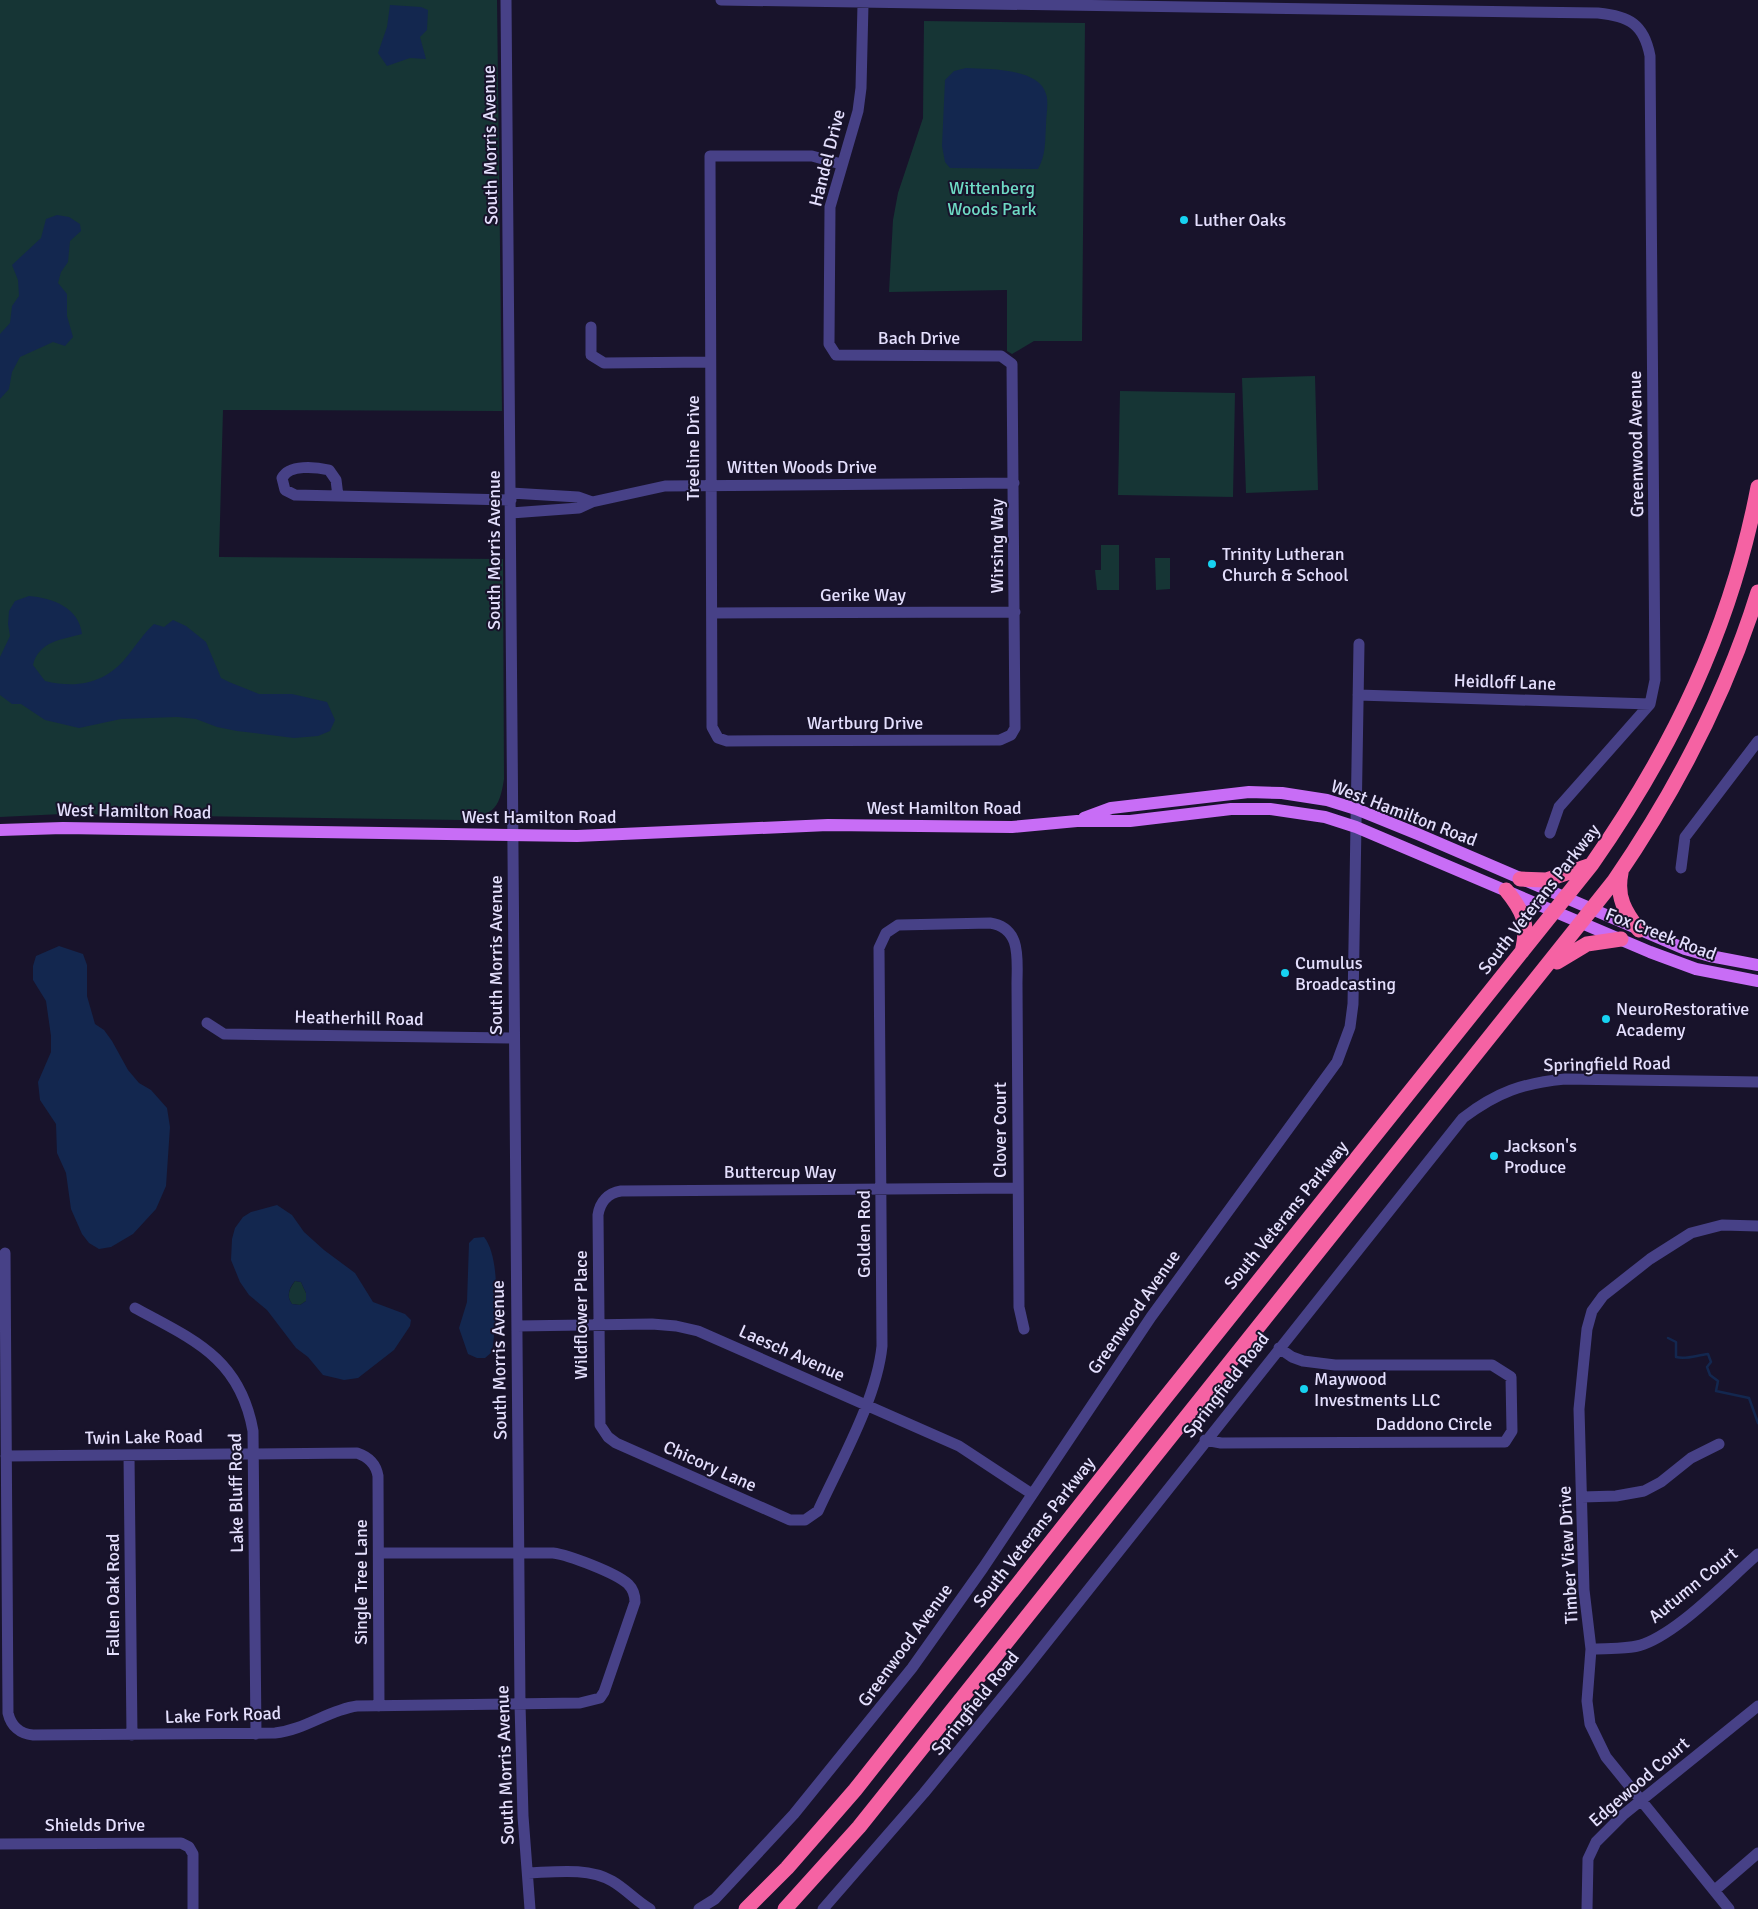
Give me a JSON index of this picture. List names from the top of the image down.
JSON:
{
  "streets": {
    "highway": ["South Veterans Parkway"],
    "main road": ["West Hamilton Road", "Fox Creek Road"],
    "street": [
      "South Morris Avenue",
      "Handel Drive",
      "Bach Drive",
      "Greenwood Avenue",
      "Treeline Drive",
      "Witten Woods Drive",
      "Wirsing Way",
      "Gerike Way",
      "Heidloff Lane",
      "Wartburg Drive",
      "Heatherhill Road",
      "Springfield Road",
      "Clover Court",
      "Buttercup Way",
      "Golden Rod",
      "Wildflower Place",
      "Laesch Avenue",
      "Daddono Circle",
      "Twin Lake Road",
      "Chicory Lane",
      "Lake Bluff Road",
      "Timber View Drive",
      "Single Tree Lane",
      "Autumn Court",
      "Fallen Oak Road",
      "Lake Fork Road",
      "Edgewood Court",
      "Shields Drive"
    ]
  },
  "crossings": [
    ["South Morris Avenue", "Witten Woods Drive"],
    ["South Morris Avenue", "West Hamilton Road"],
    ["South Morris Avenue", "Heatherhill Road"],
    ["South Morris Avenue", "Laesch Avenue"],
    ["South Morris Avenue", "Lake Fork Road"],
    ["Handel Drive", "Bach Drive"],
    ["Handel Drive", "Greenwood Avenue"],
    ["Handel Drive", "Treeline Drive"],
    ["Bach Drive", "Wirsing Way"],
    ["Greenwood Avenue", "Heidloff Lane"],
    ["Greenwood Avenue", "West Hamilton Road"],
    ["Greenwood Avenue", "Laesch Avenue"],
    ["Treeline Drive", "Witten Woods Drive"],
    ["Treeline Drive", "Gerike Way"],
    ["Treeline Drive", "Wartburg Drive"],
    ["Witten Woods Drive", "Wirsing Way"],
    ["Wirsing Way", "Gerike Way"],
    ["Wirsing Way", "Wartburg Drive"],
    ["West Hamilton Road", "South Veterans Parkway"],
    ["West Hamilton Road", "Fox Creek Road"],
    ["South Veterans Parkway", "Fox Creek Road"],
    ["Springfield Road", "Daddono Circle"],
    ["Clover Court", "Buttercup Way"],
    ["Clover Court", "Golden Rod"],
    ["Buttercup Way", "Golden Rod"],
    ["Buttercup Way", "Wildflower Place"],
    ["Golden Rod", "Laesch Avenue"],
    ["Golden Rod", "Chicory Lane"],
    ["Wildflower Place", "Laesch Avenue"],
    ["Wildflower Place", "Chicory Lane"],
    ["Twin Lake Road", "Lake Bluff Road"],
    ["Twin Lake Road", "Single Tree Lane"],
    ["Twin Lake Road", "Fallen Oak Road"],
    ["Twin Lake Road", "Lake Fork Road"],
    ["Lake Bluff Road", "Lake Fork Road"],
    ["Timber View Drive", "Autumn Court"],
    ["Timber View Drive", "Edgewood Court"],
    ["Single Tree Lane", "Lake Fork Road"],
    ["Fallen Oak Road", "Lake Fork Road"]
  ],
  "parks": ["Wittenberg Woods Park"],
  "places": [
    "Luther Oaks",
    "Trinity Lutheran Church & School",
    "Cumulus Broadcasting",
    "NeuroRestorative Academy",
    "Jackson's Produce",
    "Maywood Investments LLC"
  ]
}
